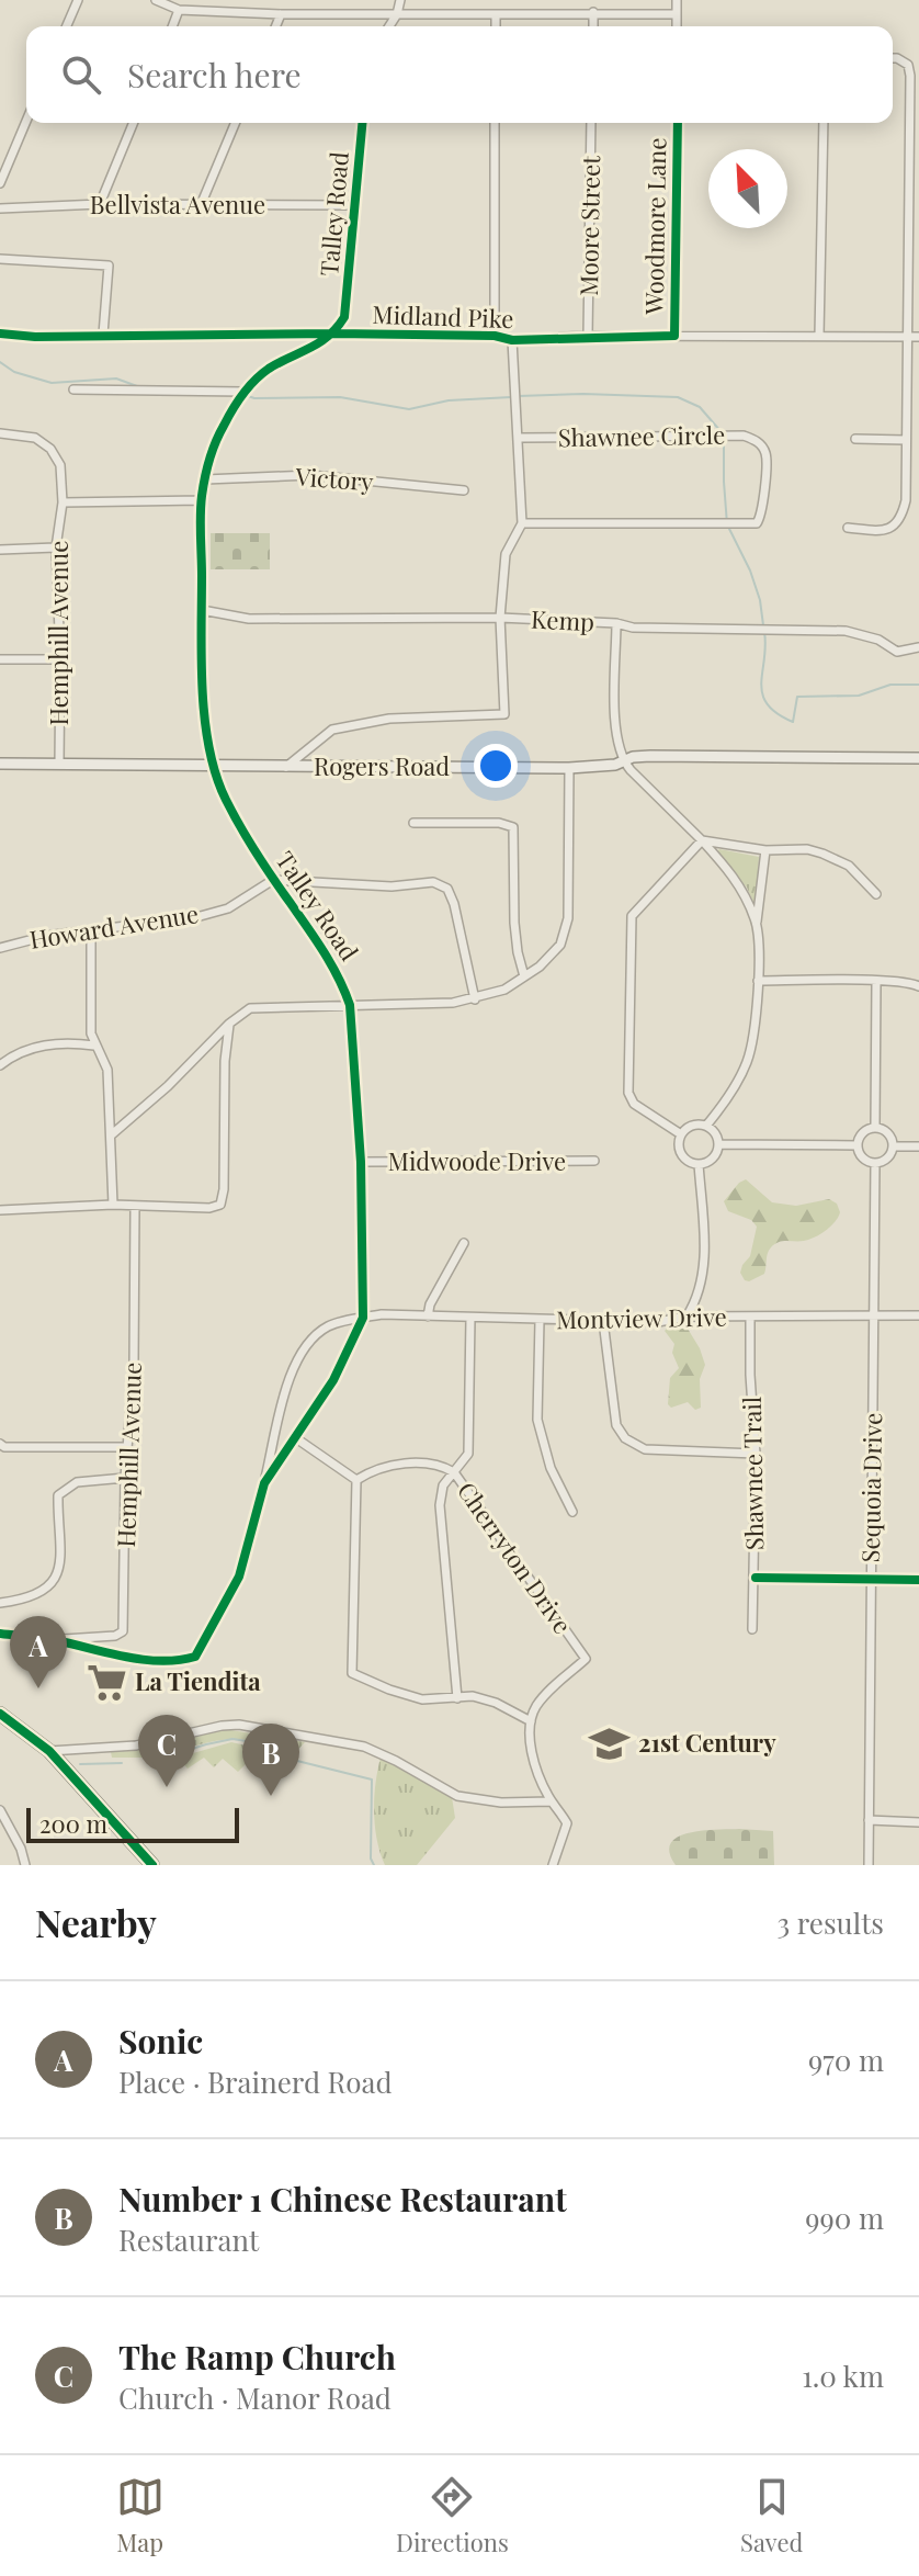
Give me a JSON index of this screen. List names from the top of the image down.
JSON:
{
  "streets": {
    "street": [
      "Bellvista Avenue",
      "Talley Road",
      "Moore Street",
      "Woodmore Lane",
      "Midland Pike",
      "Shawnee Circle",
      "Victory",
      "Kemp",
      "Hemphill Avenue",
      "Rogers Road",
      "Howard Avenue",
      "Midwoode Drive",
      "Montview Drive",
      "Shawnee Trail",
      "Sequoia Drive",
      "Cherryton Drive"
    ]
  },
  "crossings": [
    ["Bellvista Avenue", "Talley Road"],
    ["Talley Road", "Midland Pike"],
    ["Talley Road", "Victory"],
    ["Talley Road", "Kemp"],
    ["Talley Road", "Hemphill Avenue"],
    ["Talley Road", "Rogers Road"],
    ["Talley Road", "Howard Avenue"],
    ["Talley Road", "Midwoode Drive"],
    ["Talley Road", "Montview Drive"],
    ["Moore Street", "Midland Pike"],
    ["Woodmore Lane", "Midland Pike"],
    ["Hemphill Avenue", "Rogers Road"],
    ["Montview Drive", "Shawnee Trail"],
    ["Montview Drive", "Sequoia Drive"]
  ],
  "places": {
    "supermarket": ["La Tiendita"],
    "school or university": ["21st Century"]
  },
  "scale_bar": "200 m",
  "north": "top left",
  "page": {
    "search": "Search here",
    "pins": ["A", "C", "B"],
    "scale": "200 m",
    "heading": ["Nearby", "3 results"],
    "list": [
      {
        "mark": "A",
        "name": "Sonic",
        "note": "Place · Brainerd Road",
        "value": "970 m"
      },
      {
        "mark": "B",
        "name": "Number 1 Chinese Restaurant",
        "note": "Restaurant",
        "value": "990 m"
      },
      {
        "mark": "C",
        "name": "The Ramp Church",
        "note": "Church · Manor Road",
        "value": "1.0 km"
      }
    ],
    "nav": ["Map", "Directions", "Saved"]
  }
}
